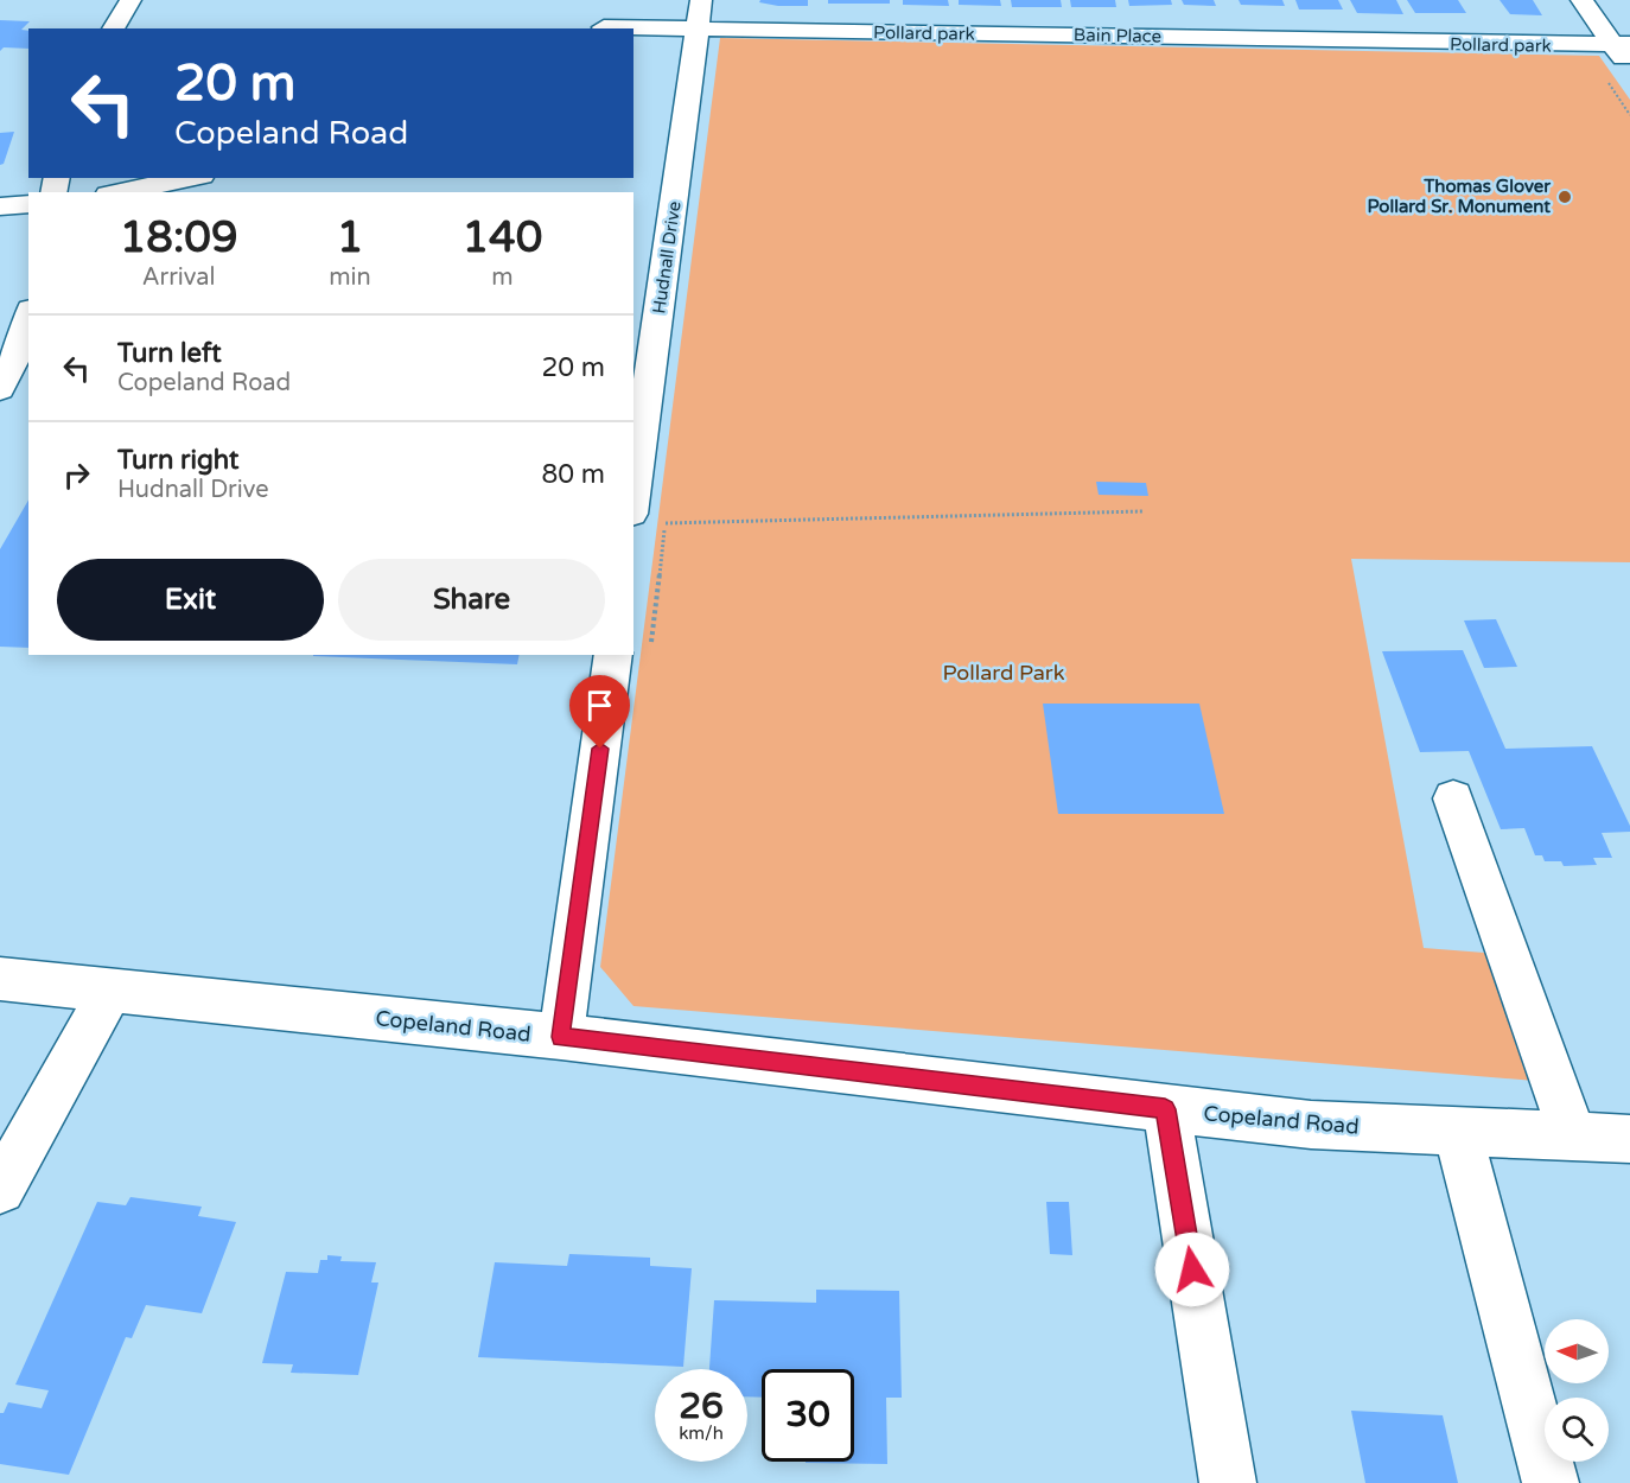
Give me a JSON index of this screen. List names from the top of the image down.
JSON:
{
  "streets": {
    "street": ["Bain Place", "Hudnall Drive", "Copeland Road"]
  },
  "crossings": [
    ["Bain Place", "Hudnall Drive"]
  ],
  "parks": ["Pollard Park"],
  "places": ["Thomas Glover Pollard Sr. Monument"],
  "north": "left",
  "page": {
    "turn": ["20 m", "Copeland Road"],
    "eta": [
      "18:09",
      "Arrival",
      "1",
      "min",
      "140",
      "m"
    ],
    "list": [
      {
        "name": "Turn left",
        "note": "Copeland Road",
        "value": "20 m"
      },
      {
        "name": "Turn right",
        "note": "Hudnall Drive",
        "value": "80 m"
      }
    ],
    "buttons": ["Exit", "Share"],
    "speed": "26 km/h",
    "limit": "30"
  }
}
